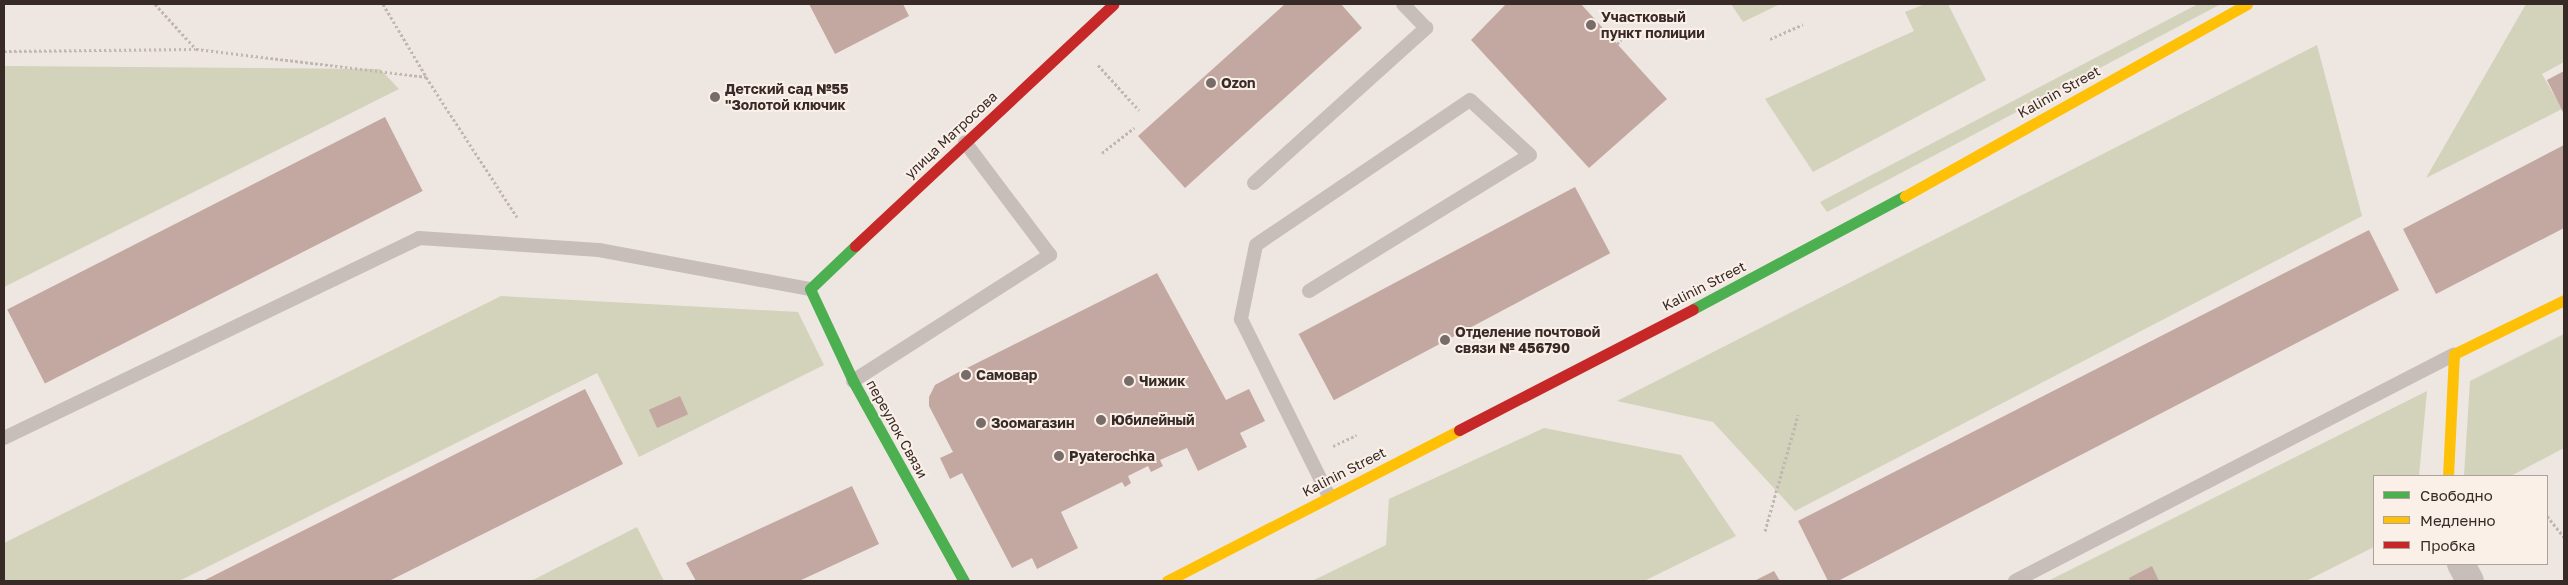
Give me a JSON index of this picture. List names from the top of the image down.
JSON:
{
  "streets": {
    "street": ["Kalinin Street", "улица Матросова", "переулок Связи"]
  },
  "crossings": [
    ["улица Матросова", "переулок Связи"]
  ],
  "places": [
    "Участковый пункт полиции",
    "Ozon",
    "Детский сад №55 \"Золотой ключик",
    "Отделение почтовой связи № 456790",
    "Самовар",
    "Чижик",
    "Юбилейный",
    "Зоомагазин",
    "Pyaterochka"
  ],
  "legend": ["Свободно", "Медленно", "Пробка"]
}
